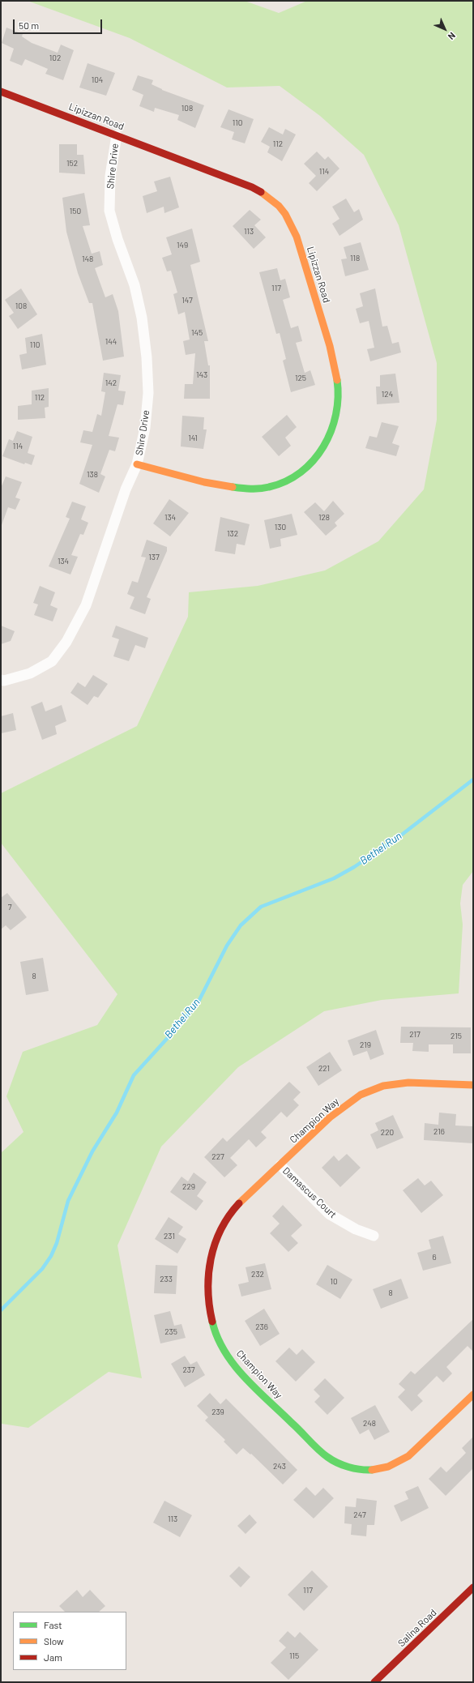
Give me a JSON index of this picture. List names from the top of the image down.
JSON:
{
  "streets": {
    "street": [
      "Lipizzan Road",
      "Shire Drive",
      "Champion Way",
      "Damascus Court",
      "Salina Road"
    ]
  },
  "crossings": [
    ["Lipizzan Road", "Shire Drive"],
    ["Champion Way", "Damascus Court"]
  ],
  "water": ["Bethel Run"],
  "house_numbers": [
    "102",
    "104",
    "108",
    "110",
    "112",
    "152",
    "114",
    "150",
    "113",
    "149",
    "118",
    "148",
    "117",
    "147",
    "108",
    "145",
    "144",
    "110",
    "143",
    "125",
    "142",
    "124",
    "112",
    "141",
    "114",
    "138",
    "134",
    "128",
    "130",
    "132",
    "137",
    "134",
    "7",
    "8",
    "217",
    "215",
    "219",
    "221",
    "216",
    "220",
    "227",
    "229",
    "231",
    "6",
    "232",
    "233",
    "10",
    "8",
    "236",
    "235",
    "237",
    "239",
    "248",
    "243",
    "247",
    "113",
    "117",
    "115"
  ],
  "legend": ["Fast", "Slow", "Jam"],
  "scale_bar": "50 m",
  "north": "bottom right"
}
